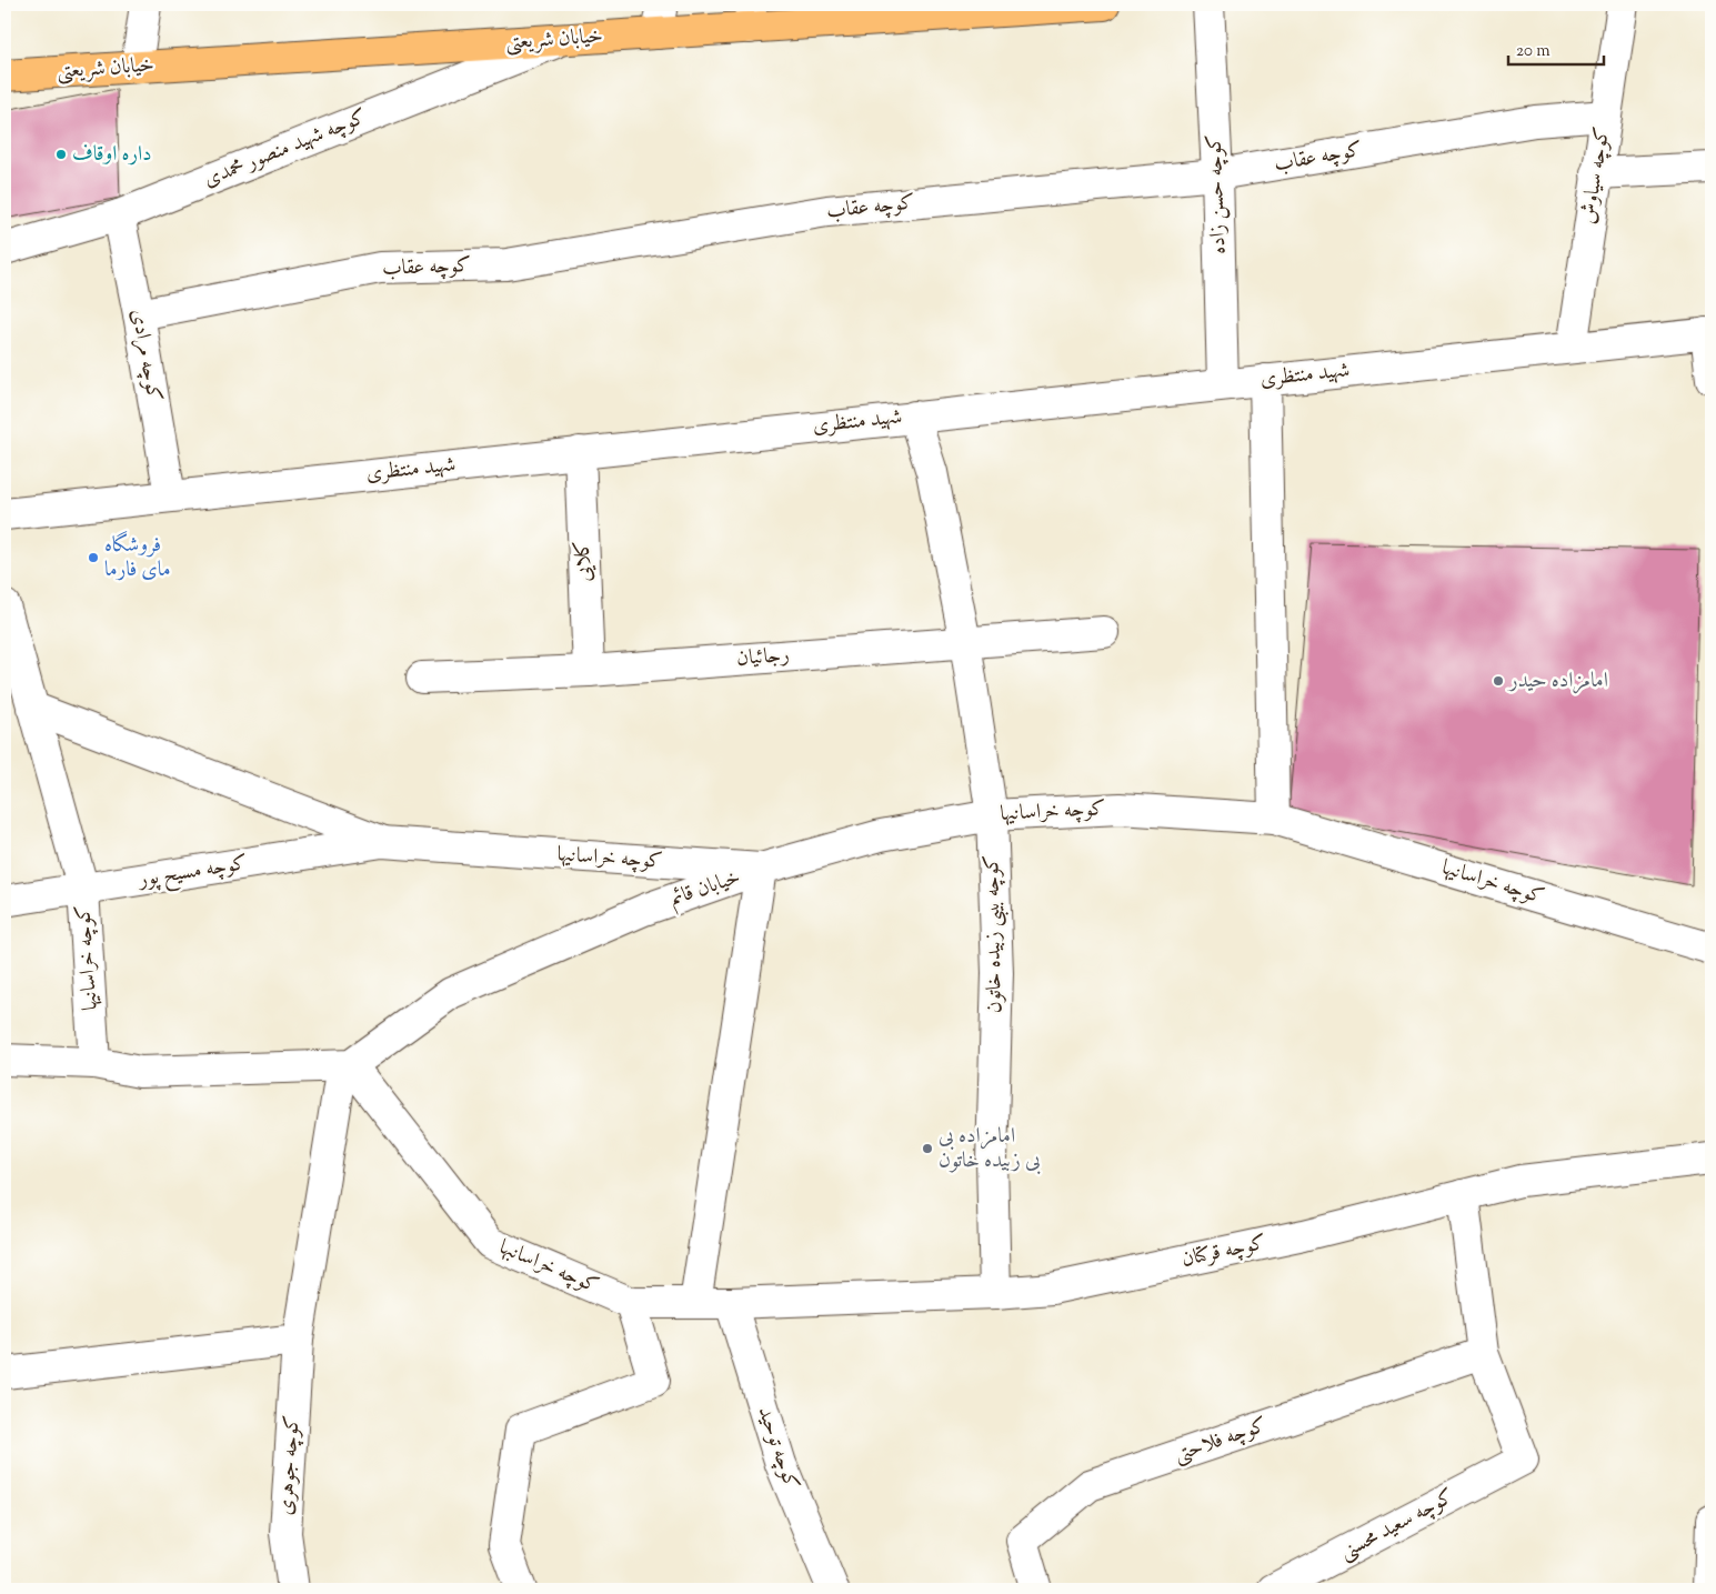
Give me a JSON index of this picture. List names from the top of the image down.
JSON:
{
  "streets": {
    "main road": ["خیابان شریعتی"],
    "street": [
      "کوچه شهید منصور محمدی",
      "کوچه عقاب",
      "کوچه سیاوش",
      "کوچه حسن زاده",
      "کوچه مرادی",
      "شهید منتظری",
      "کلایی",
      "رجائیان",
      "کوچه خراسانیها",
      "کوچه مسیح پور",
      "خیابان قائم",
      "کوچه بیبی زبیده خاتون",
      "کوچه قرکتان",
      "کوچه خراسانبها",
      "کوچه فلاحتی",
      "کوچه توحید",
      "کوچه جوهری",
      "کوچه سعید محسنی"
    ]
  },
  "crossings": [
    ["خیابان شریعتی", "کوچه شهید منصور محمدی"],
    ["کوچه شهید منصور محمدی", "کوچه مرادی"],
    ["کوچه عقاب", "کوچه سیاوش"],
    ["کوچه عقاب", "کوچه حسن زاده"],
    ["کوچه عقاب", "کوچه مرادی"],
    ["کوچه سیاوش", "شهید منتظری"],
    ["کوچه حسن زاده", "شهید منتظری"],
    ["کوچه مرادی", "شهید منتظری"],
    ["شهید منتظری", "کلایی"],
    ["شهید منتظری", "کوچه بیبی زبیده خاتون"],
    ["کلایی", "رجائیان"],
    ["رجائیان", "کوچه بیبی زبیده خاتون"],
    ["کوچه خراسانیها", "کوچه مسیح پور"],
    ["کوچه خراسانیها", "خیابان قائم"],
    ["کوچه خراسانیها", "کوچه بیبی زبیده خاتون"],
    ["خیابان قائم", "کوچه خراسانبها"],
    ["خیابان قائم", "کوچه جوهری"],
    ["کوچه بیبی زبیده خاتون", "کوچه قرکتان"],
    ["کوچه قرکتان", "کوچه خراسانبها"],
    ["کوچه قرکتان", "کوچه توحید"],
    ["کوچه خراسانبها", "کوچه توحید"],
    ["کوچه خراسانبها", "کوچه جوهری"],
    ["کوچه فلاحتی", "کوچه سعید محسنی"]
  ],
  "places": [
    "داره اوقاف",
    "فروشگاه مای فارما",
    "امامزاده حیدر",
    "امامزاده بی بی زبیده خاتون"
  ],
  "scale_bar": "20 m"
}
